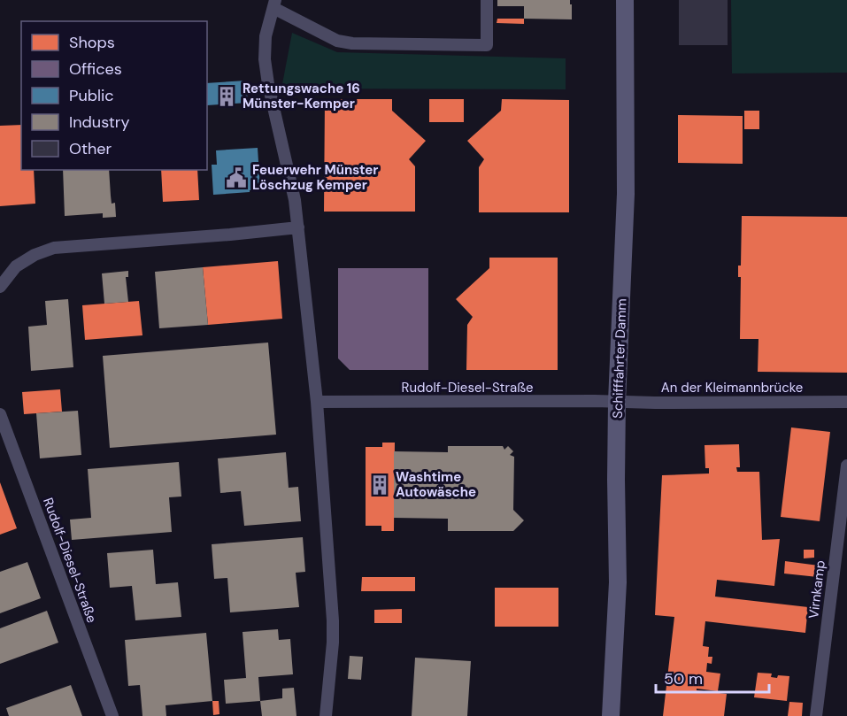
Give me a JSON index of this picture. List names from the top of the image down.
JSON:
{
  "streets": {
    "main road": ["Schifffahrter Damm"],
    "street": ["Rudolf-Diesel-Straße", "An der Kleimannbrücke", "Virnkamp"]
  },
  "crossings": [
    ["Schifffahrter Damm", "Rudolf-Diesel-Straße"],
    ["Schifffahrter Damm", "An der Kleimannbrücke"],
    ["Rudolf-Diesel-Straße", "An der Kleimannbrücke"]
  ],
  "places": {
    "building": ["Rettungswache 16 Münster-Kemper", "Washtime Autowäsche"],
    "public building": ["Feuerwehr Münster Löschzug Kemper"]
  },
  "legend": [
    "Shops",
    "Offices",
    "Public",
    "Industry",
    "Other"
  ],
  "scale_bar": "50 m"
}
